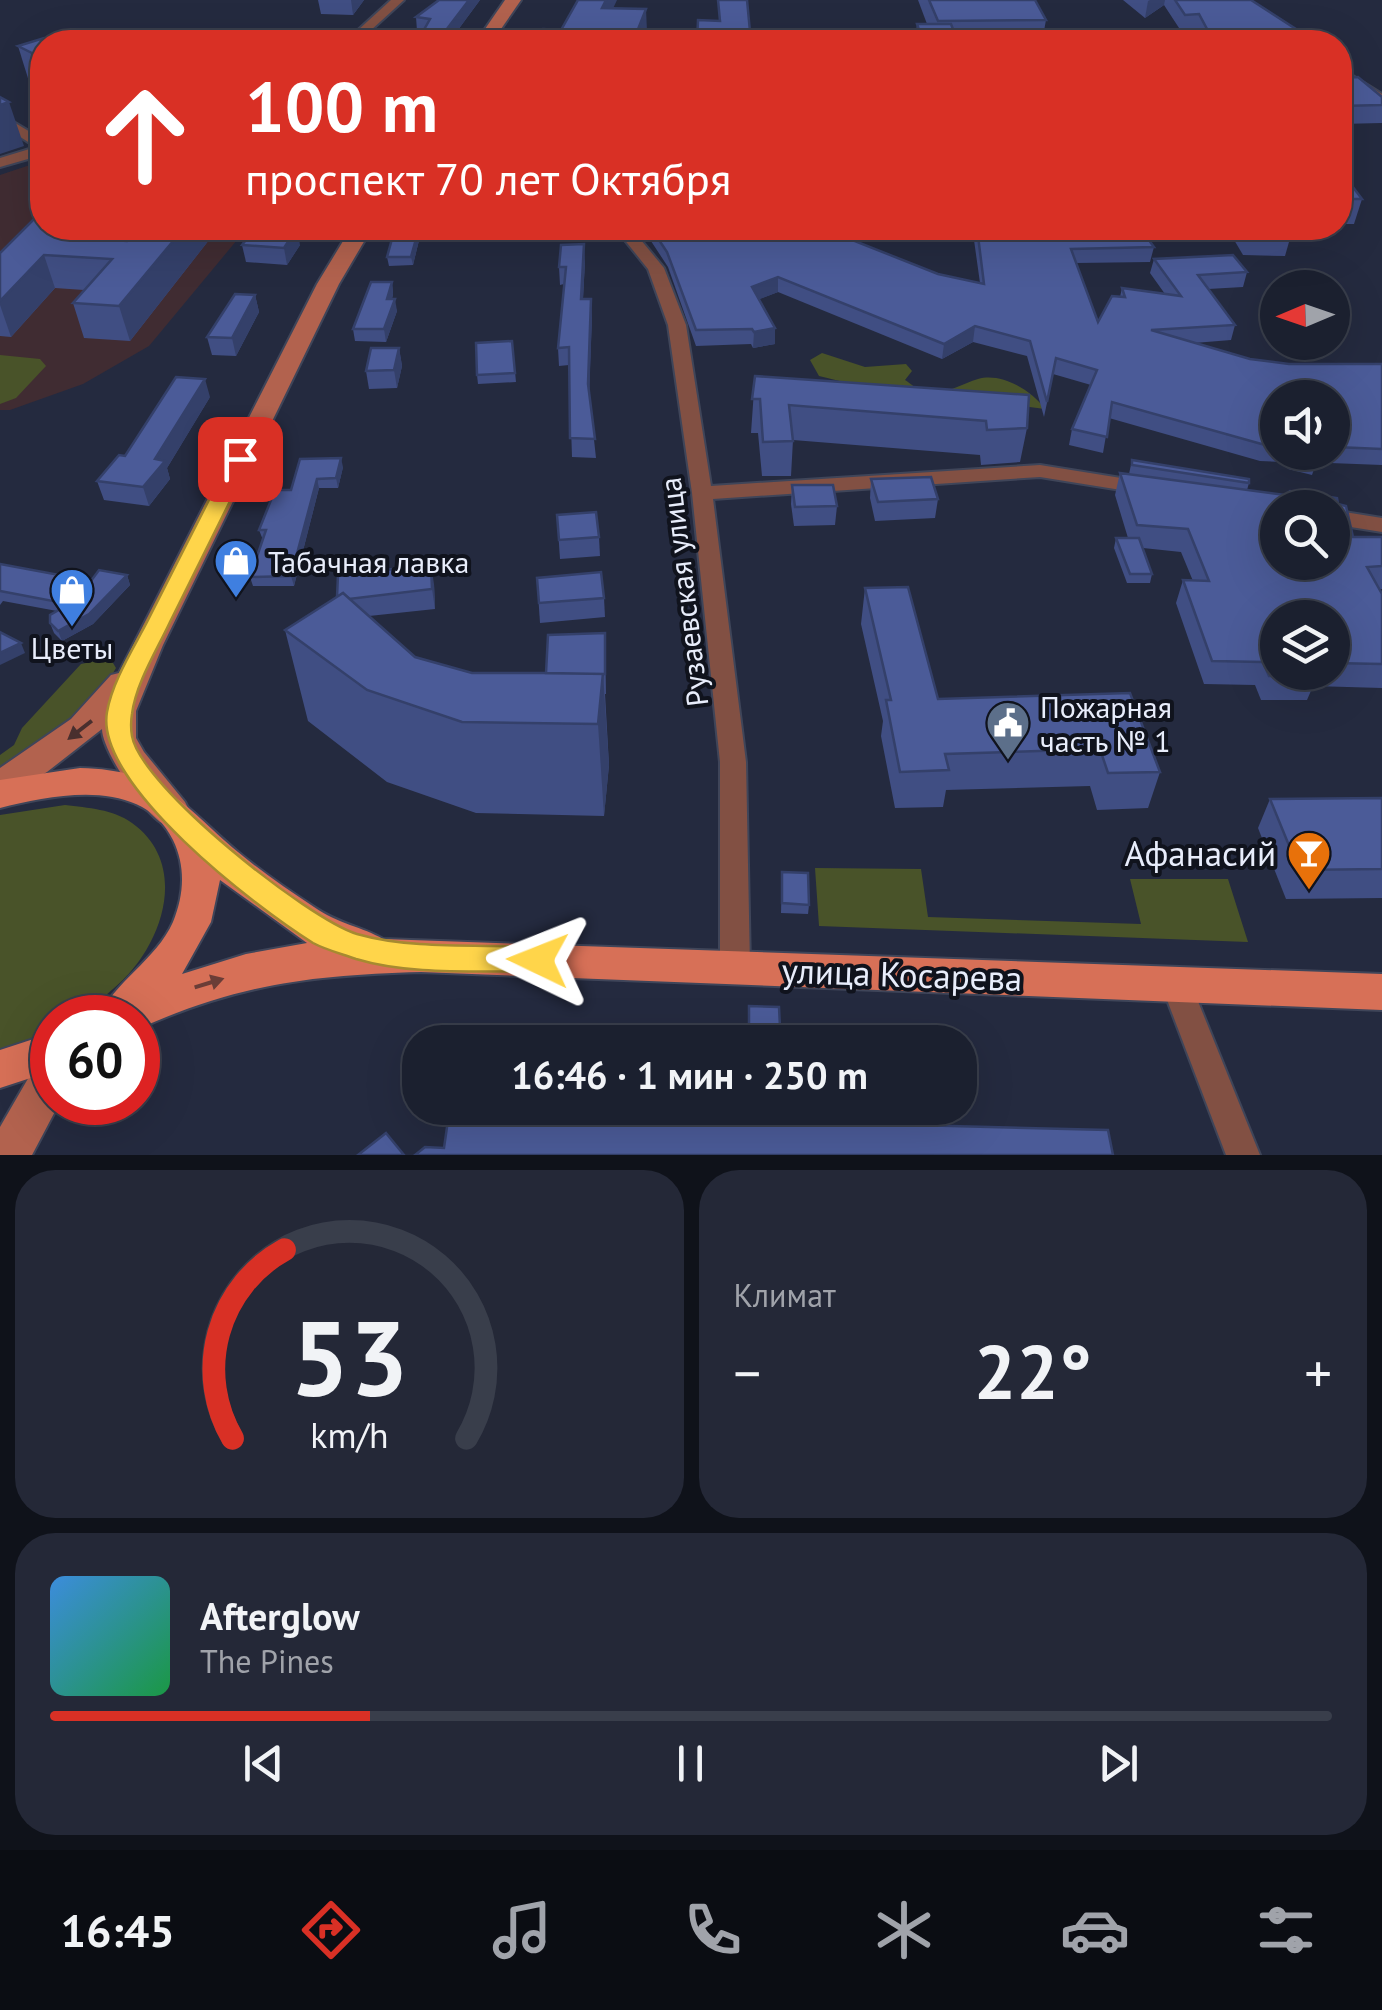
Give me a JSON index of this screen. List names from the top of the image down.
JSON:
{
  "streets": {
    "main road": ["улица Косарева"],
    "street": ["Рузаевская улица"]
  },
  "crossings": [
    ["Рузаевская улица", "улица Косарева"]
  ],
  "places": {
    "shop": ["Табачная лавка", "Цветы"],
    "public building": ["Пожарная часть № 1"],
    "bar": ["Афанасий"]
  },
  "north": "left",
  "page": {
    "turn": ["100 m", "проспект 70 лет Октября"],
    "limit": "60",
    "trip": "16:46 · 1 мин · 250 m",
    "tile": "Климат",
    "heat": ["−", "22°", "+"],
    "song": ["Afterglow", "The Pines"],
    "tabs": "16:45",
    "gauge": ["53", "km/h"]
  }
}
